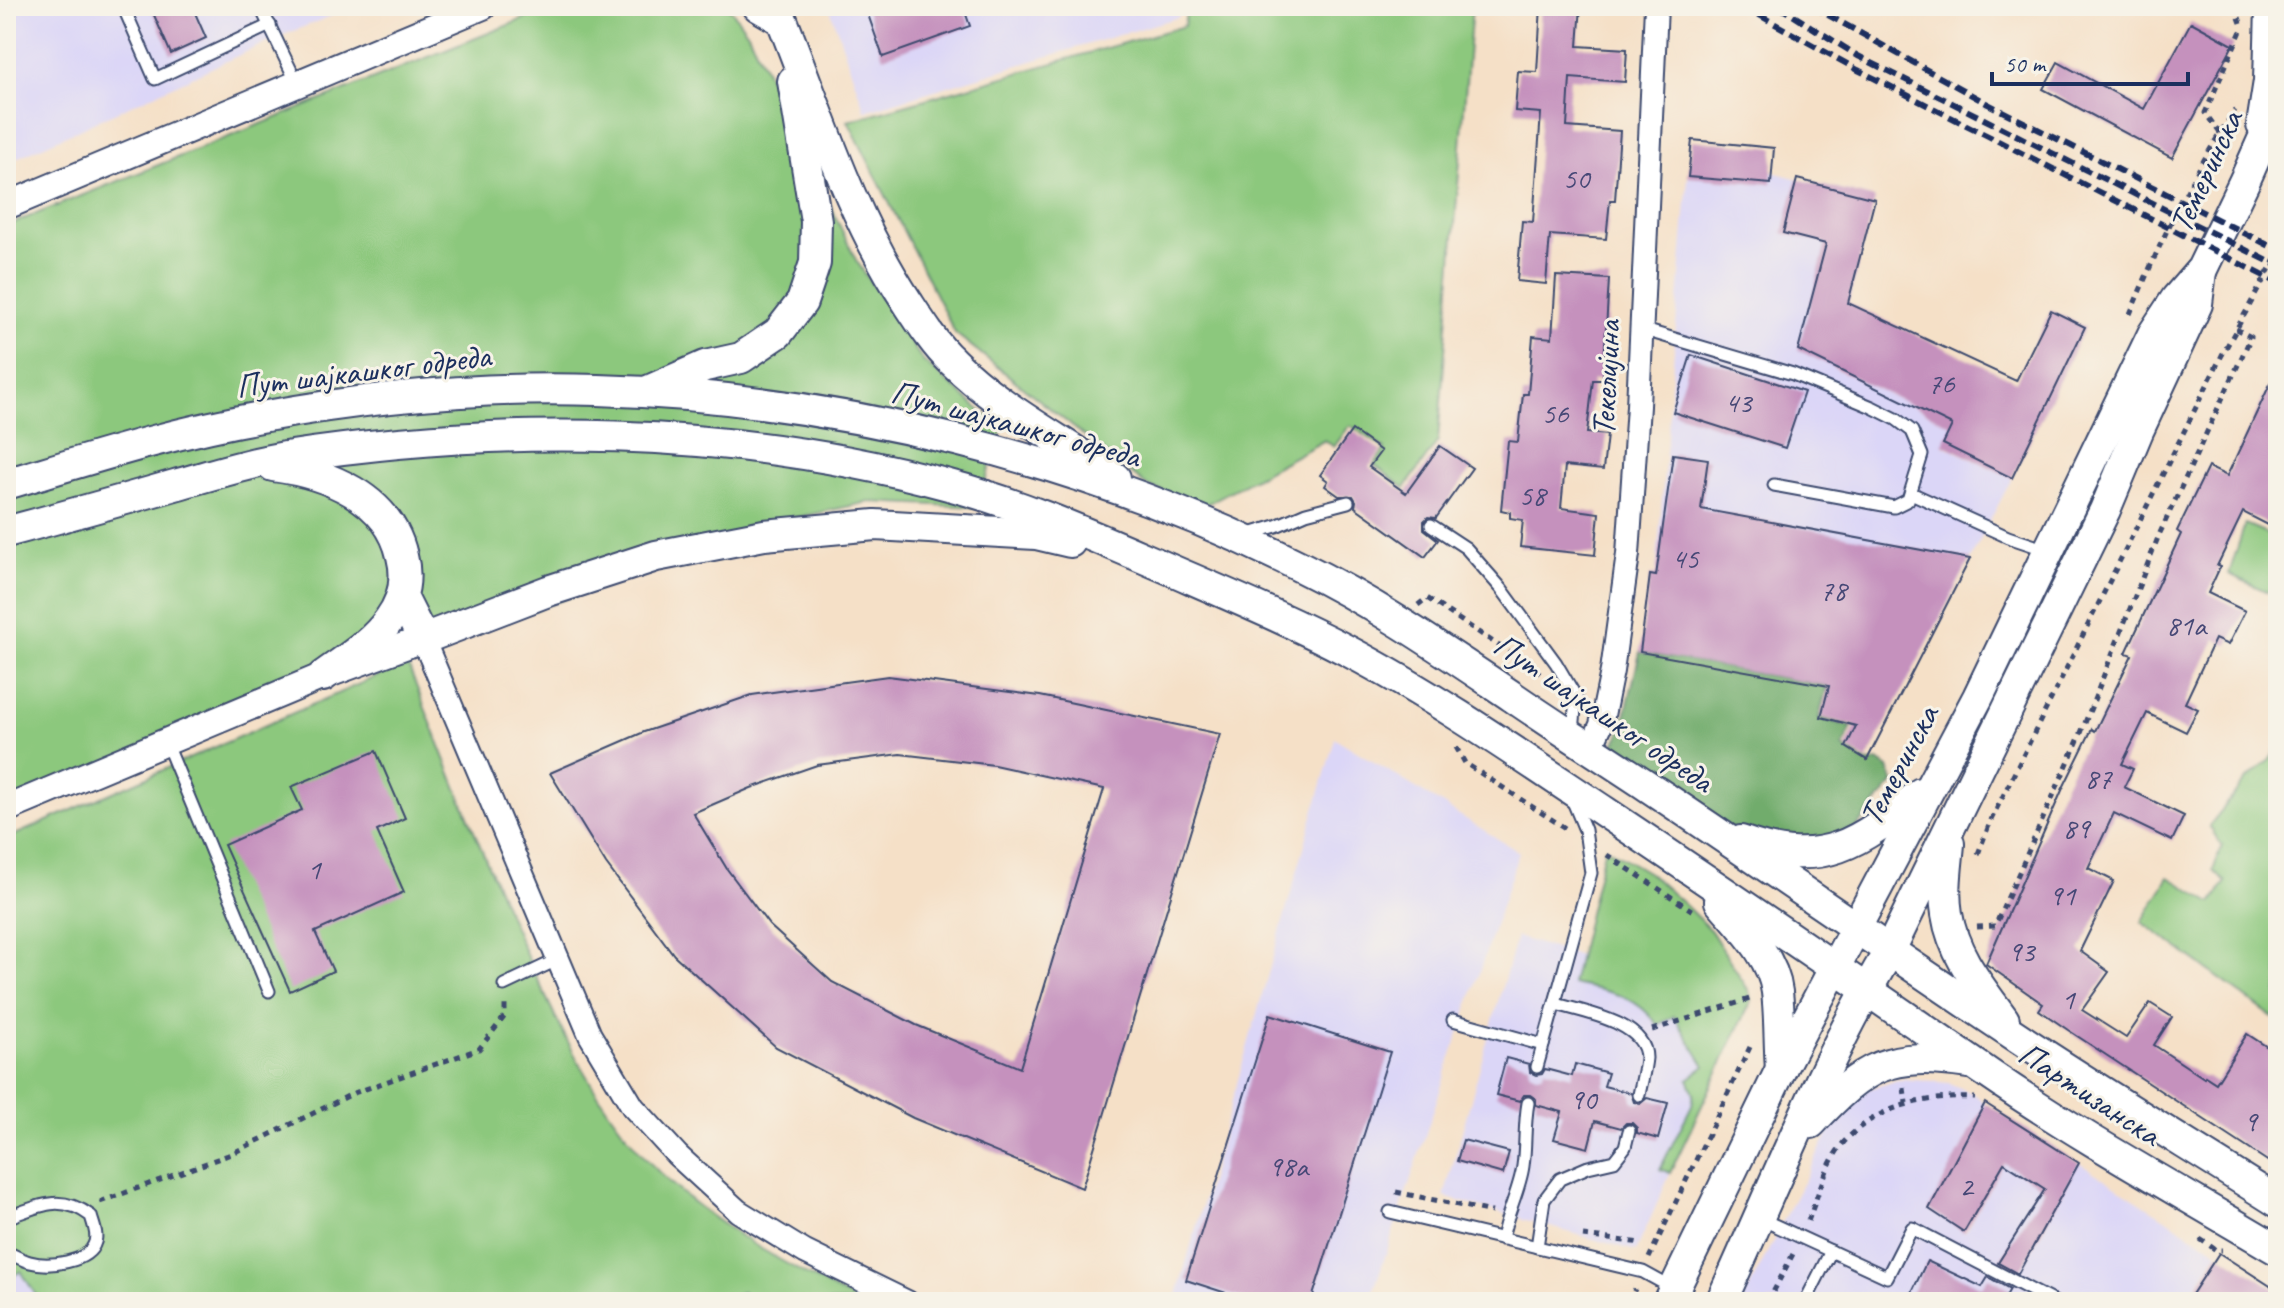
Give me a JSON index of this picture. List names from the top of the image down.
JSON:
{
  "streets": {
    "main road": ["Темеринска", "Пут шајкашког одреда", "Партизанска"],
    "street": ["Текелијина"]
  },
  "crossings": [
    ["Темеринска", "Пут шајкашког одреда"],
    ["Темеринска", "Партизанска"],
    ["Пут шајкашког одреда", "Текелијина"],
    ["Пут шајкашког одреда", "Партизанска"]
  ],
  "house_numbers": [
    "50",
    "76",
    "43",
    "56",
    "58",
    "45",
    "78",
    "81a",
    "87",
    "89",
    "1",
    "91",
    "93",
    "1",
    "90",
    "9",
    "98a",
    "2"
  ],
  "scale_bar": "50 m"
}
